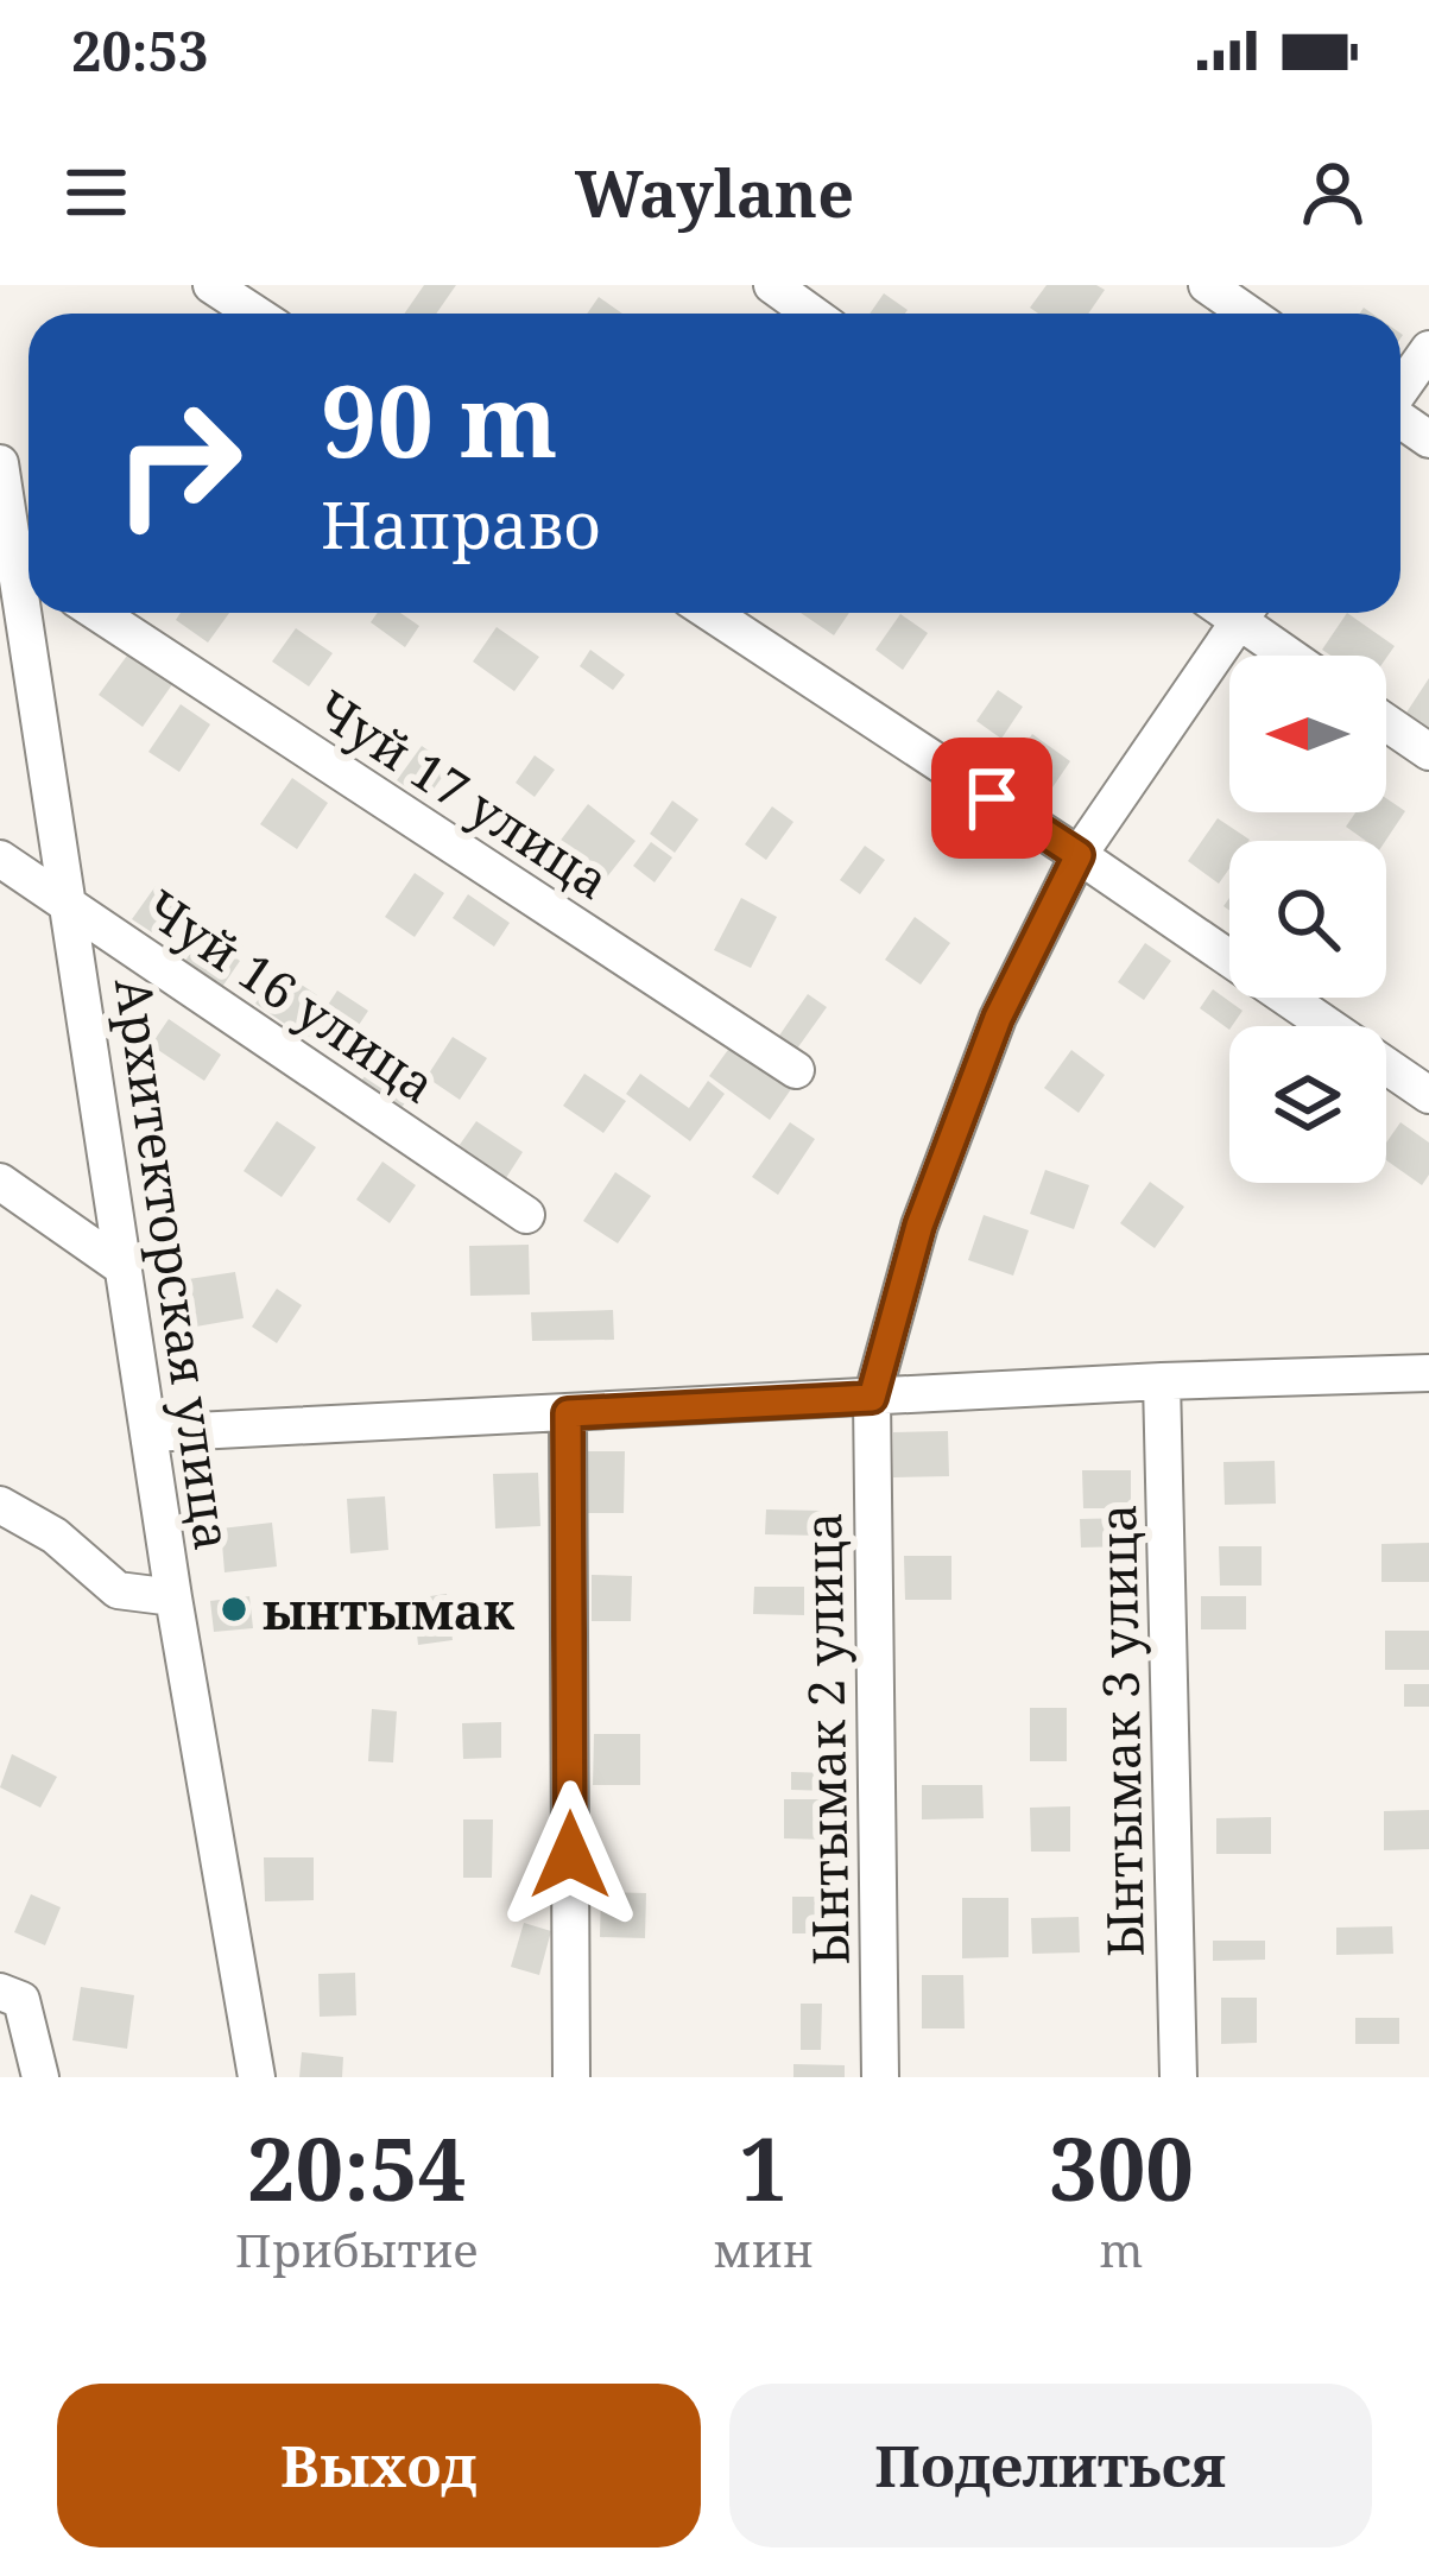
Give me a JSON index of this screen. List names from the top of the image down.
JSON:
{
  "streets": {
    "street": [
      "Чуй 17 улица",
      "Чуй 16 улица",
      "Архитекторская улица",
      "Ынтымак 3 улица",
      "Ынтымак 2 улица"
    ]
  },
  "crossings": [
    ["Чуй 16 улица", "Архитекторская улица"]
  ],
  "places": ["ынтымак"],
  "north": "left",
  "page": {
    "status": "20:53",
    "header": "Waylane",
    "turn": ["90 m", "Направо"],
    "eta": [
      "20:54",
      "Прибытие",
      "1",
      "мин",
      "300",
      "m"
    ],
    "buttons": ["Выход", "Поделиться"]
  }
}
